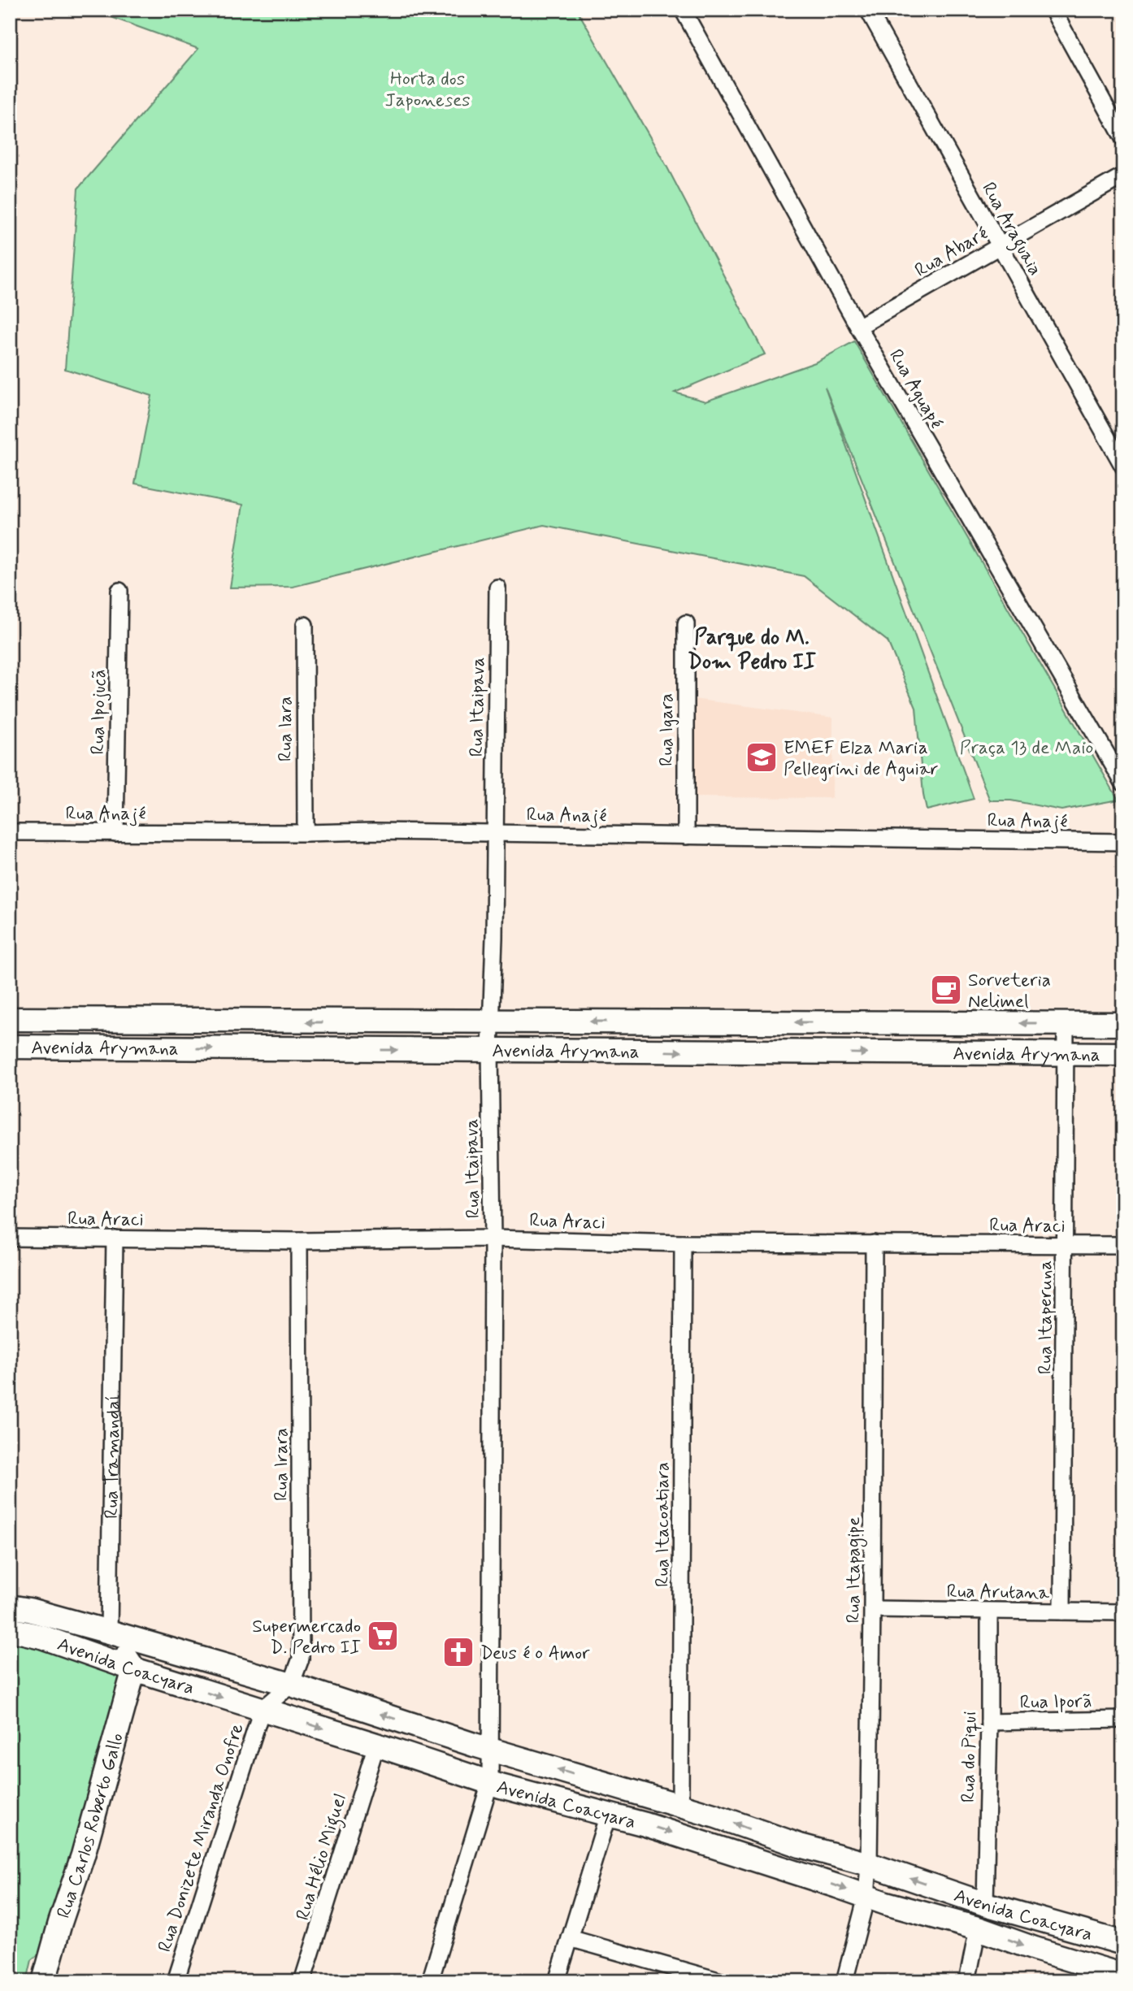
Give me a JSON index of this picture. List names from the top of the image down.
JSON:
{
  "streets": {
    "street": [
      "Rua Araguaia",
      "Rua Abaré",
      "Rua Aguapé",
      "Rua Itaipava",
      "Rua Ipojucã",
      "Rua Iara",
      "Rua Igara",
      "Rua Anajé",
      "Avenida Arymana",
      "Rua Araci",
      "Rua Itaperuna",
      "Rua Tramandaí",
      "Rua Irara",
      "Rua Itacoatiara",
      "Rua Itapagipe",
      "Rua Arutana",
      "Avenida Coacyara",
      "Rua Iporã",
      "Rua do Piqui",
      "Rua Carlos Roberto Gallo",
      "Rua Donizete Miranda Onofre",
      "Rua Hélio Miguel"
    ]
  },
  "crossings": [
    ["Rua Araguaia", "Rua Abaré"],
    ["Rua Abaré", "Rua Aguapé"],
    ["Rua Itaipava", "Rua Anajé"],
    ["Rua Itaipava", "Avenida Arymana"],
    ["Rua Itaipava", "Rua Araci"],
    ["Rua Itaipava", "Avenida Coacyara"],
    ["Rua Ipojucã", "Rua Anajé"],
    ["Rua Iara", "Rua Anajé"],
    ["Rua Igara", "Rua Anajé"],
    ["Avenida Arymana", "Rua Itaperuna"],
    ["Rua Araci", "Rua Itaperuna"],
    ["Rua Araci", "Rua Tramandaí"],
    ["Rua Araci", "Rua Irara"],
    ["Rua Araci", "Rua Itacoatiara"],
    ["Rua Araci", "Rua Itapagipe"],
    ["Rua Itaperuna", "Rua Arutana"],
    ["Rua Tramandaí", "Avenida Coacyara"],
    ["Rua Irara", "Avenida Coacyara"],
    ["Rua Irara", "Rua Donizete Miranda Onofre"],
    ["Rua Itacoatiara", "Avenida Coacyara"],
    ["Rua Itapagipe", "Rua Arutana"],
    ["Rua Itapagipe", "Avenida Coacyara"],
    ["Rua Arutana", "Rua do Piqui"],
    ["Avenida Coacyara", "Rua do Piqui"],
    ["Avenida Coacyara", "Rua Carlos Roberto Gallo"],
    ["Avenida Coacyara", "Rua Donizete Miranda Onofre"],
    ["Avenida Coacyara", "Rua Hélio Miguel"],
    ["Rua Iporã", "Rua do Piqui"]
  ],
  "districts": ["Parque do M. Dom Pedro II"],
  "parks": ["Horta dos Japoneses", "Praça 13 de Maio"],
  "places": {
    "school or university": ["EMEF Elza Maria Pellegrini de Aguiar"],
    "cafe": ["Sorveteria Nelimel"],
    "supermarket": ["Supermercado D. Pedro II"],
    "church": ["Deus é o Amor"]
  }
}
